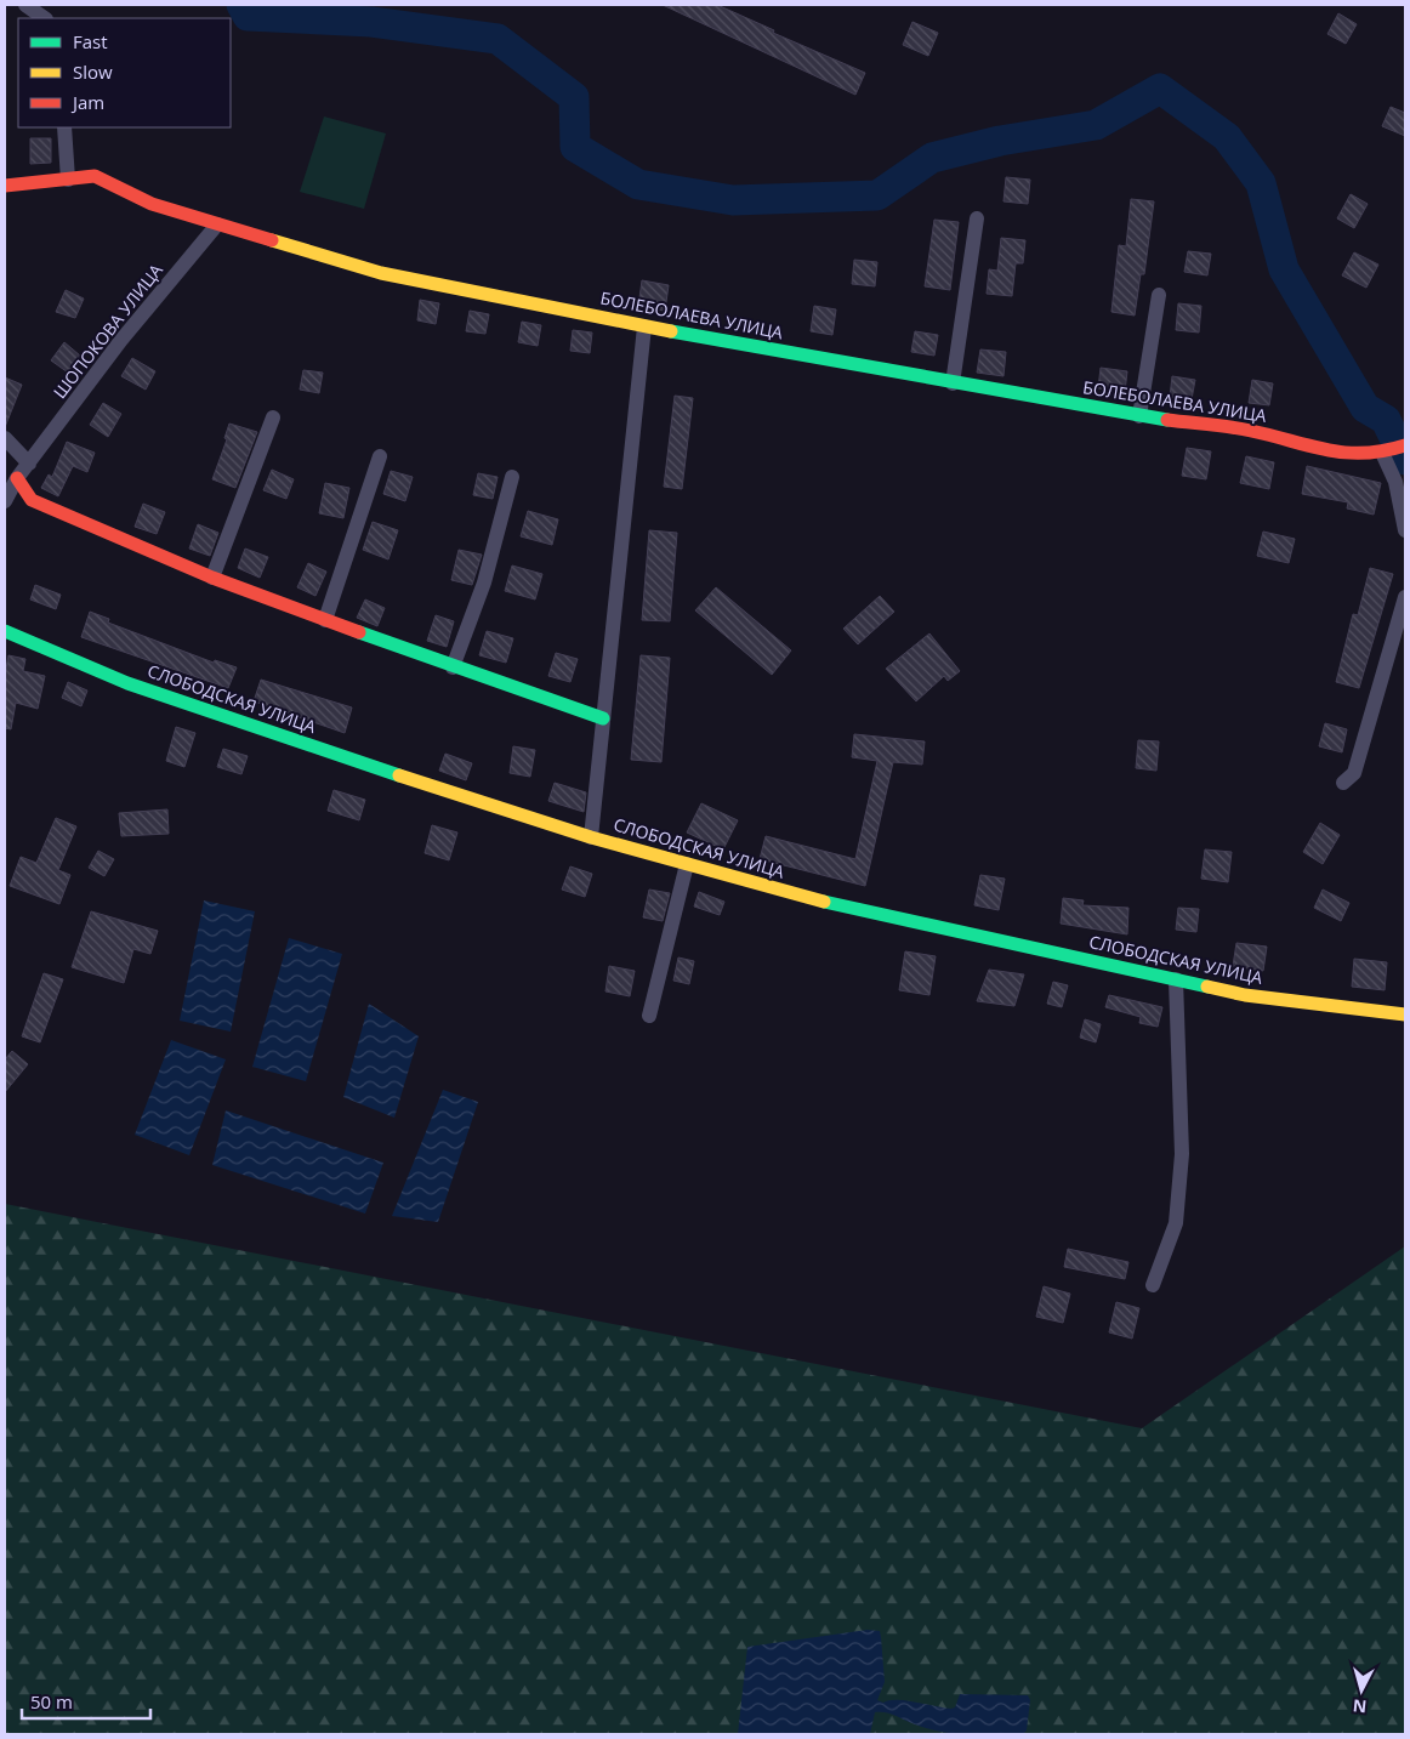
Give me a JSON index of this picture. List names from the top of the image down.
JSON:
{
  "streets": {
    "street": ["БОЛЕБОЛАЕВА УЛИЦА", "ШОПОКОВА УЛИЦА", "СЛОБОДСКАЯ УЛИЦА"]
  },
  "crossings": [
    ["БОЛЕБОЛАЕВА УЛИЦА", "ШОПОКОВА УЛИЦА"]
  ],
  "legend": ["Fast", "Slow", "Jam"],
  "scale_bar": "50 m",
  "north": "bottom"
}
